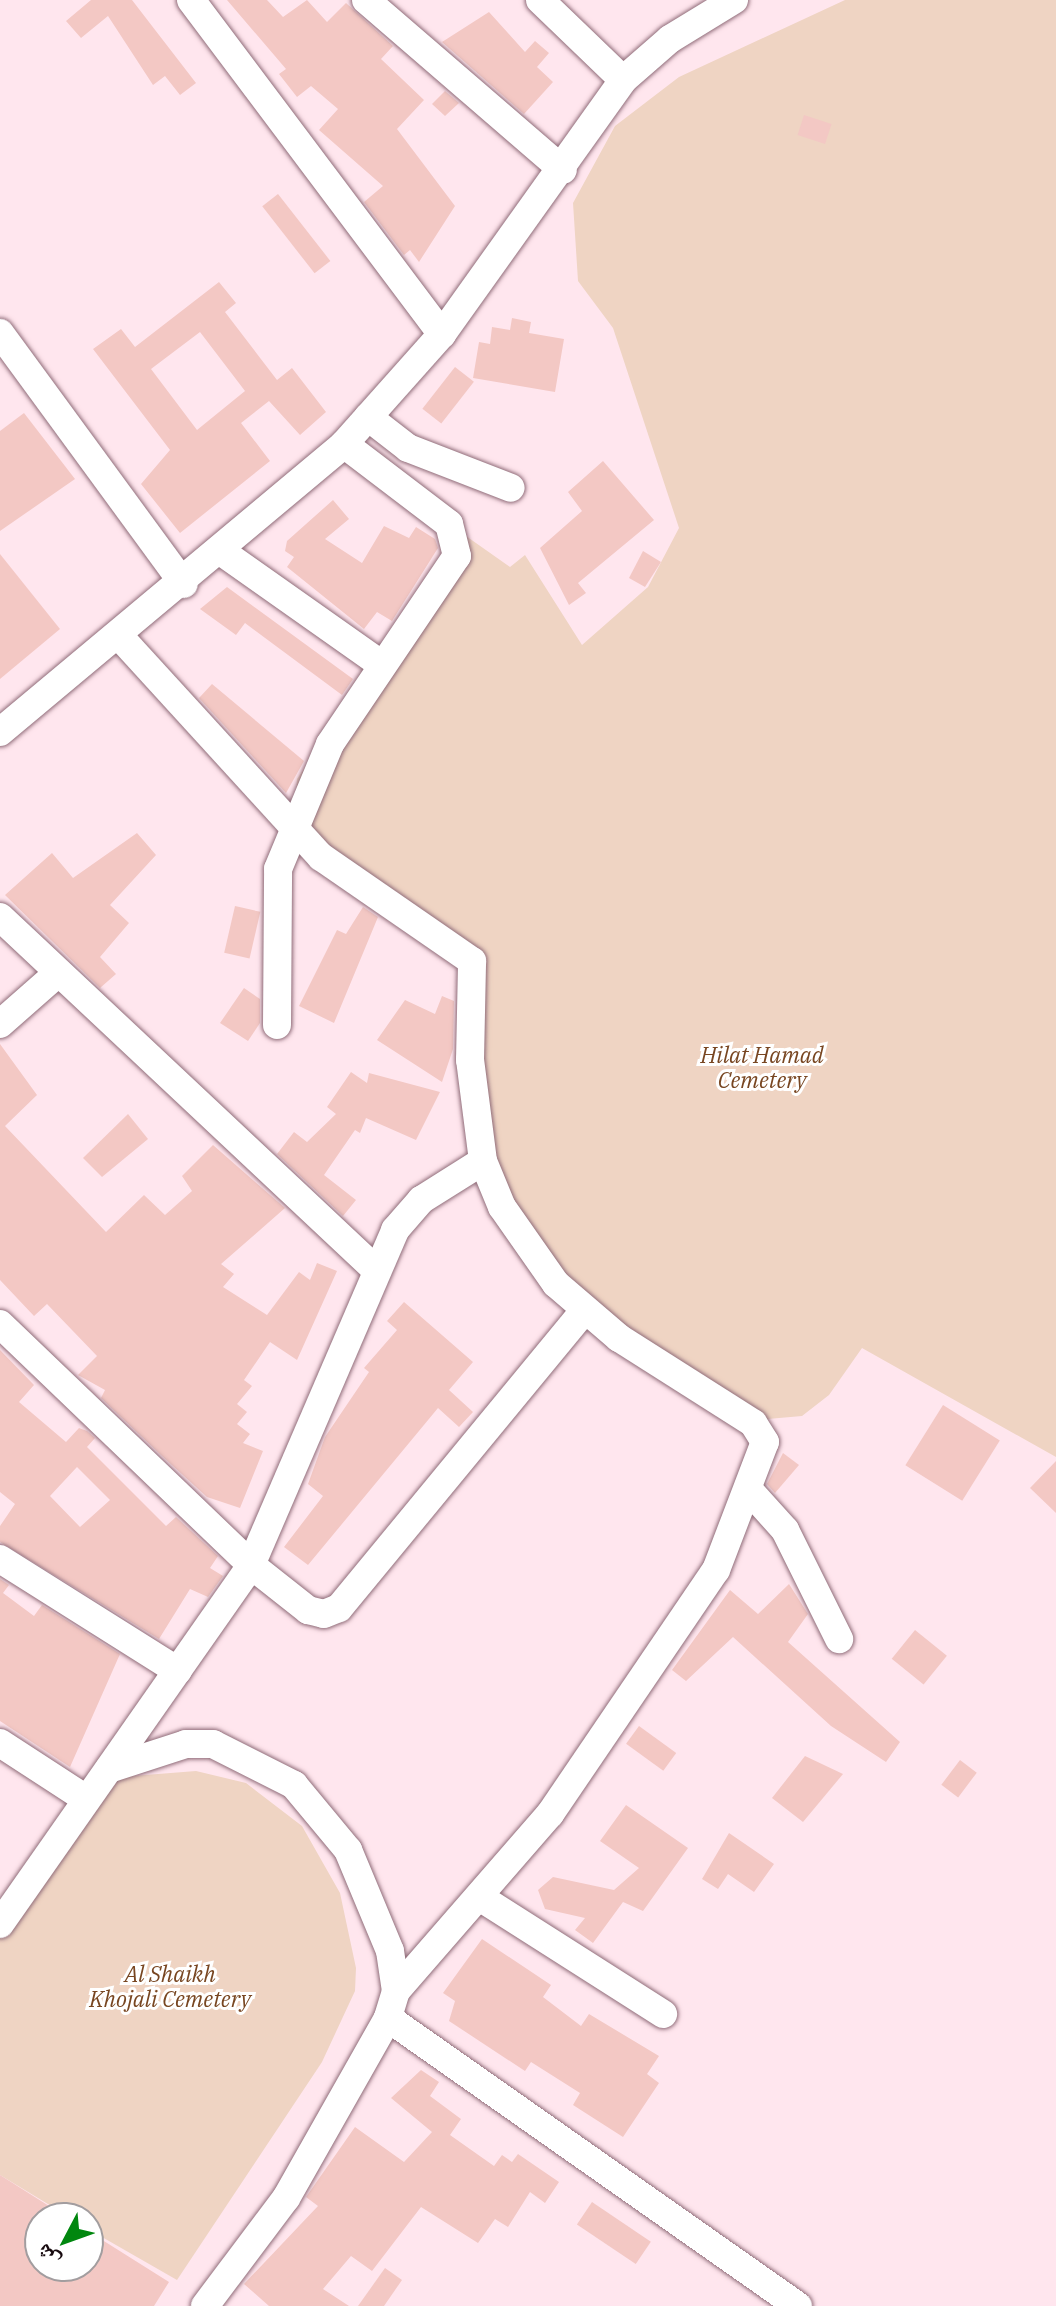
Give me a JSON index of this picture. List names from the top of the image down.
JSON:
{
  "parks": ["Hilat Hamad Cemetery", "Al Shaikh Khojali Cemetery"],
  "north": "bottom left"
}
